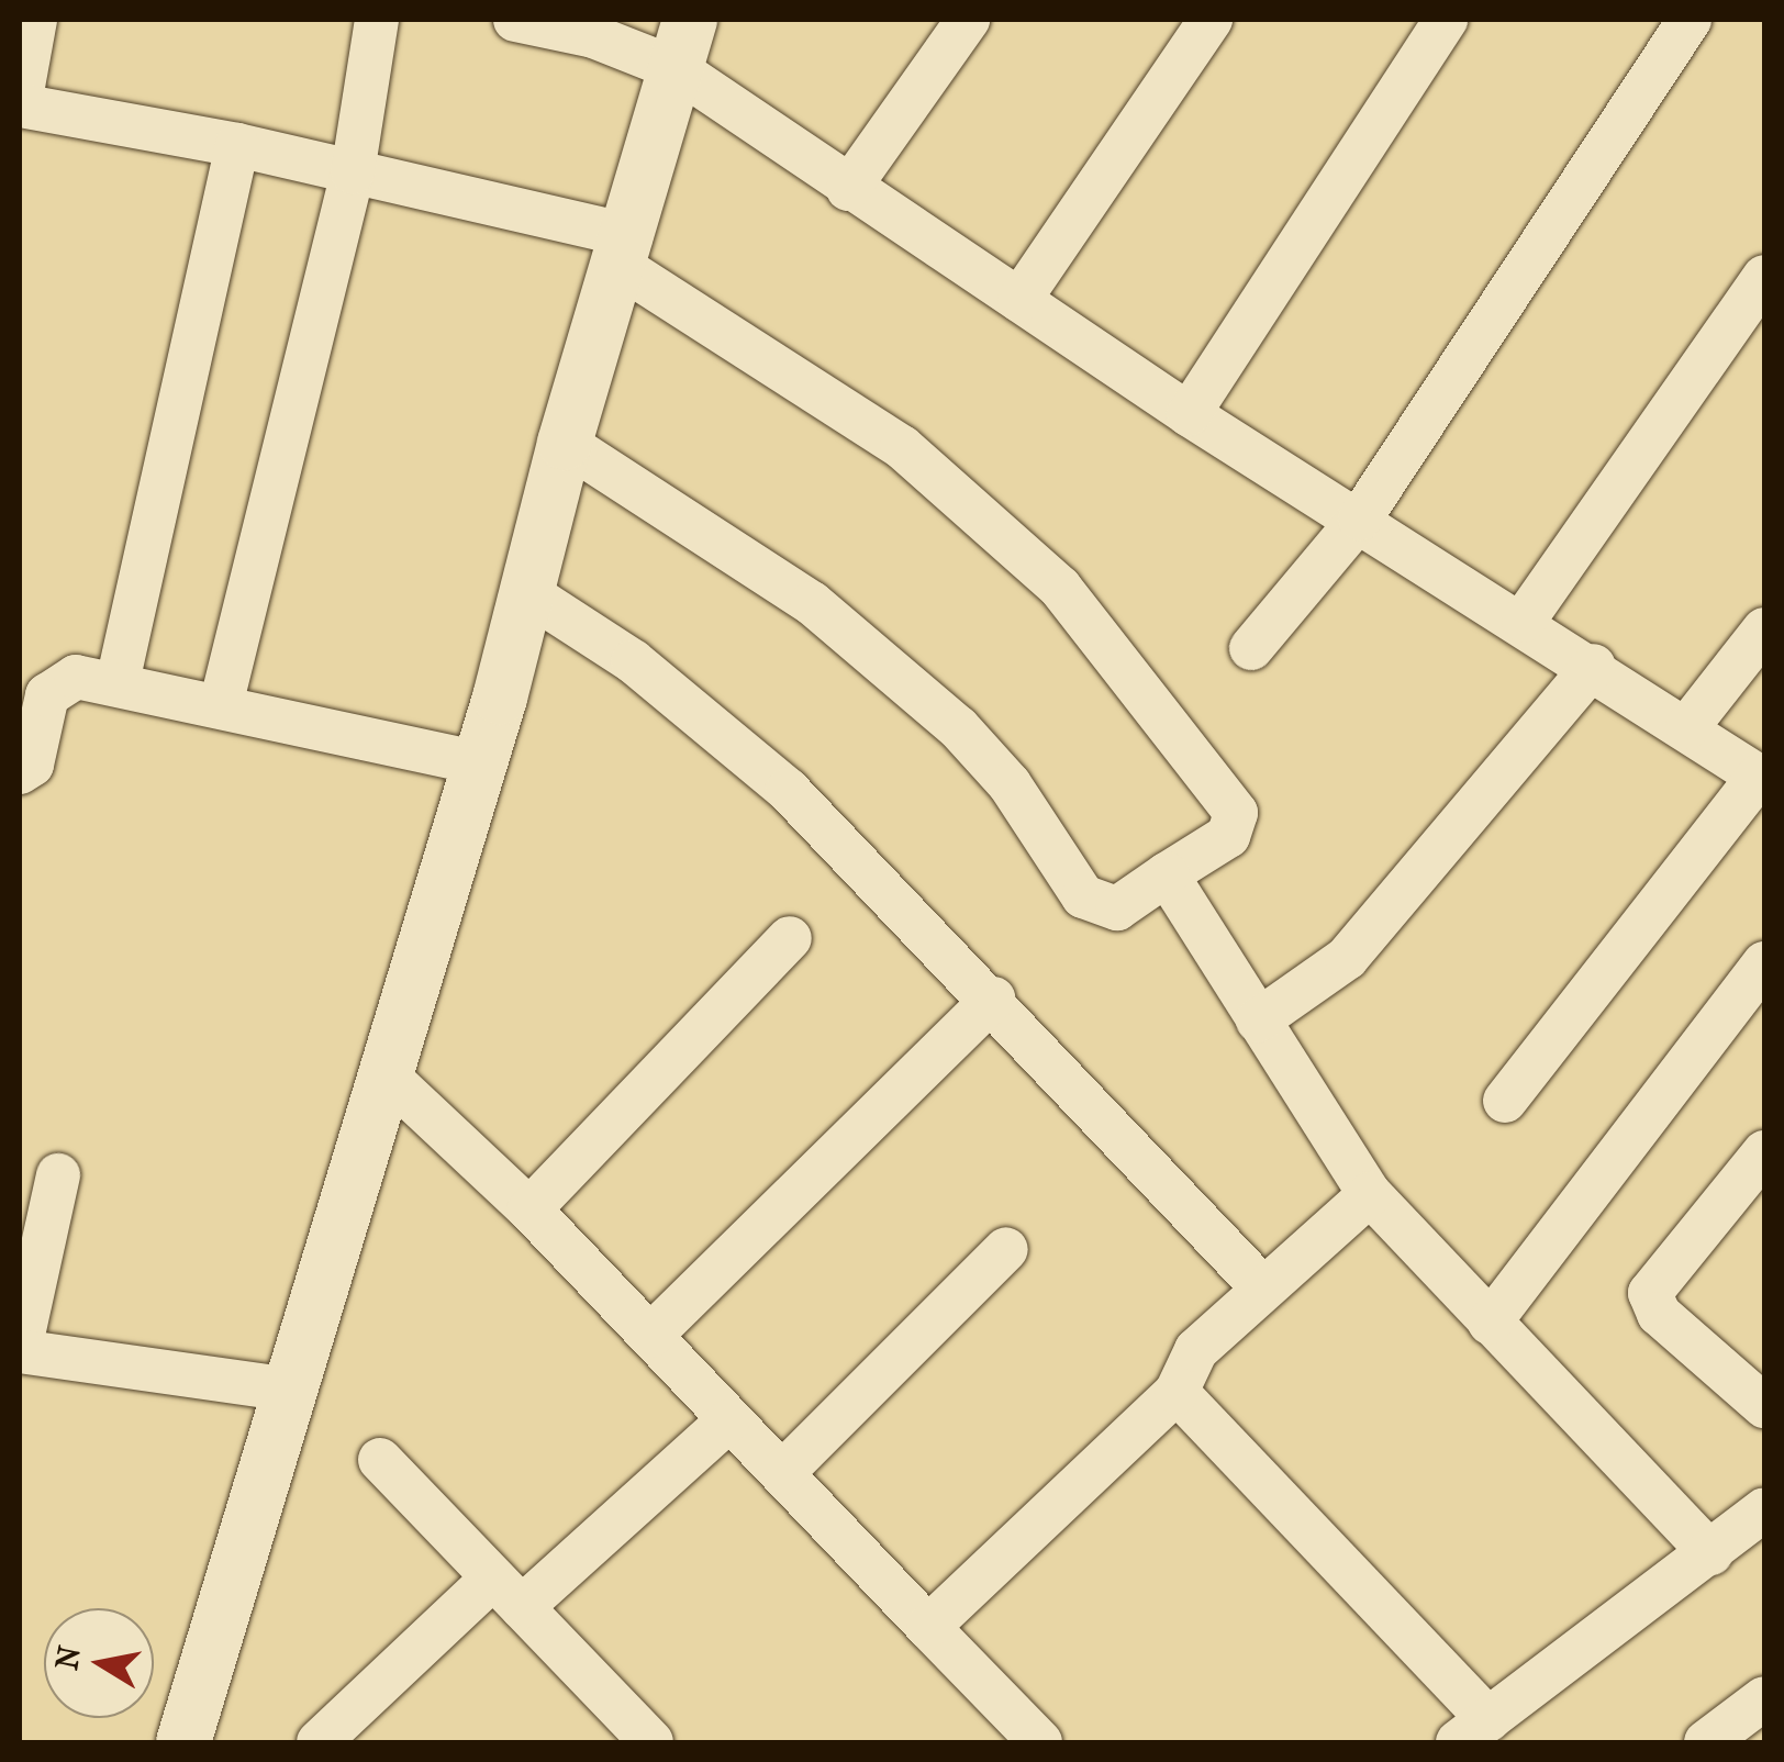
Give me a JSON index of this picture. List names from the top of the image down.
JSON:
{
  "north": "left"
}
